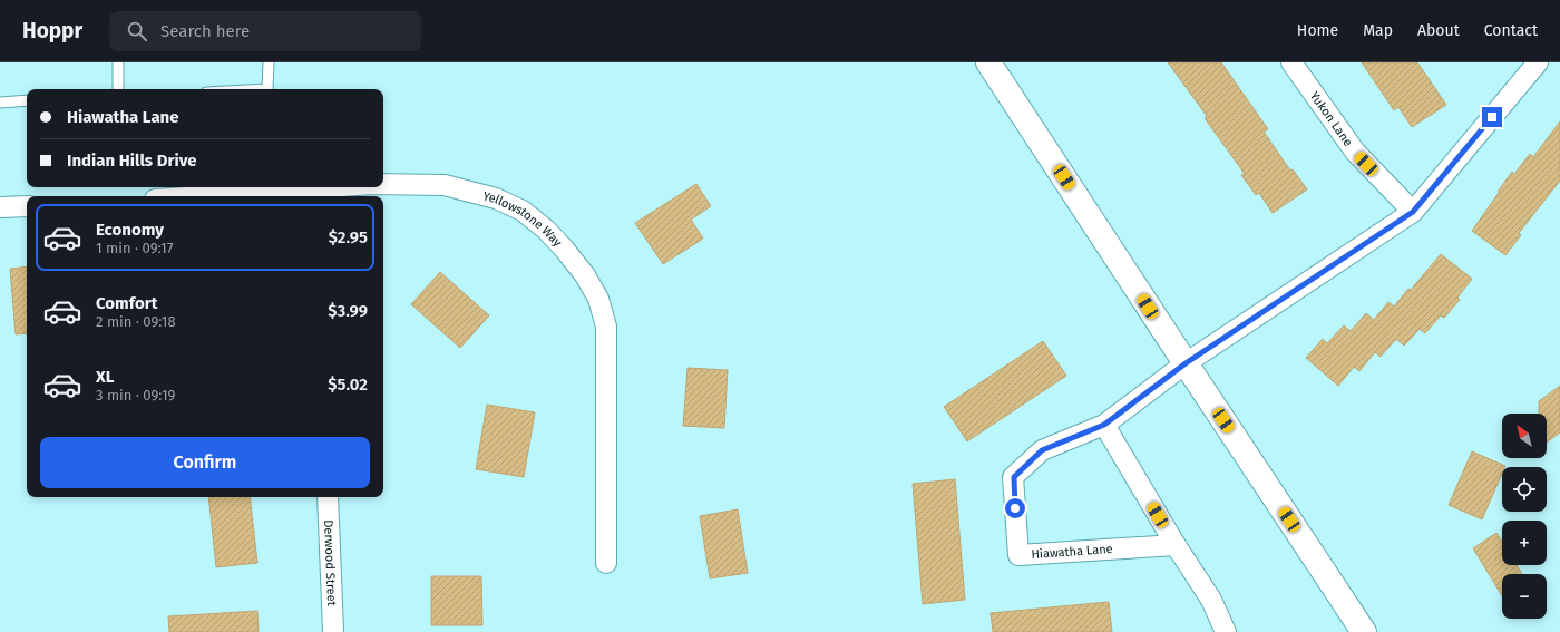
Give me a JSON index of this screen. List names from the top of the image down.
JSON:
{
  "streets": {
    "street": [
      "Yukon Lane",
      "Yellowstone Way",
      "Hiawatha Lane",
      "Derwood Street"
    ]
  },
  "crossings": [
    ["Yukon Lane", "Hiawatha Lane"]
  ],
  "north": "top left",
  "page": {
    "header": "Hoppr",
    "search": "Search here",
    "nav": [
      "Home",
      "Map",
      "About",
      "Contact"
    ],
    "banner": ["Hiawatha Lane", "Indian Hills Drive"],
    "list": [
      {
        "name": "Economy",
        "note": "1 min · 09:17",
        "value": "$2.95"
      },
      {
        "name": "Comfort",
        "note": "2 min · 09:18",
        "value": "$3.99"
      },
      {
        "name": "XL",
        "note": "3 min · 09:19",
        "value": "$5.02"
      }
    ],
    "map_buttons": ["+", "−"],
    "buttons": "Confirm"
  }
}
